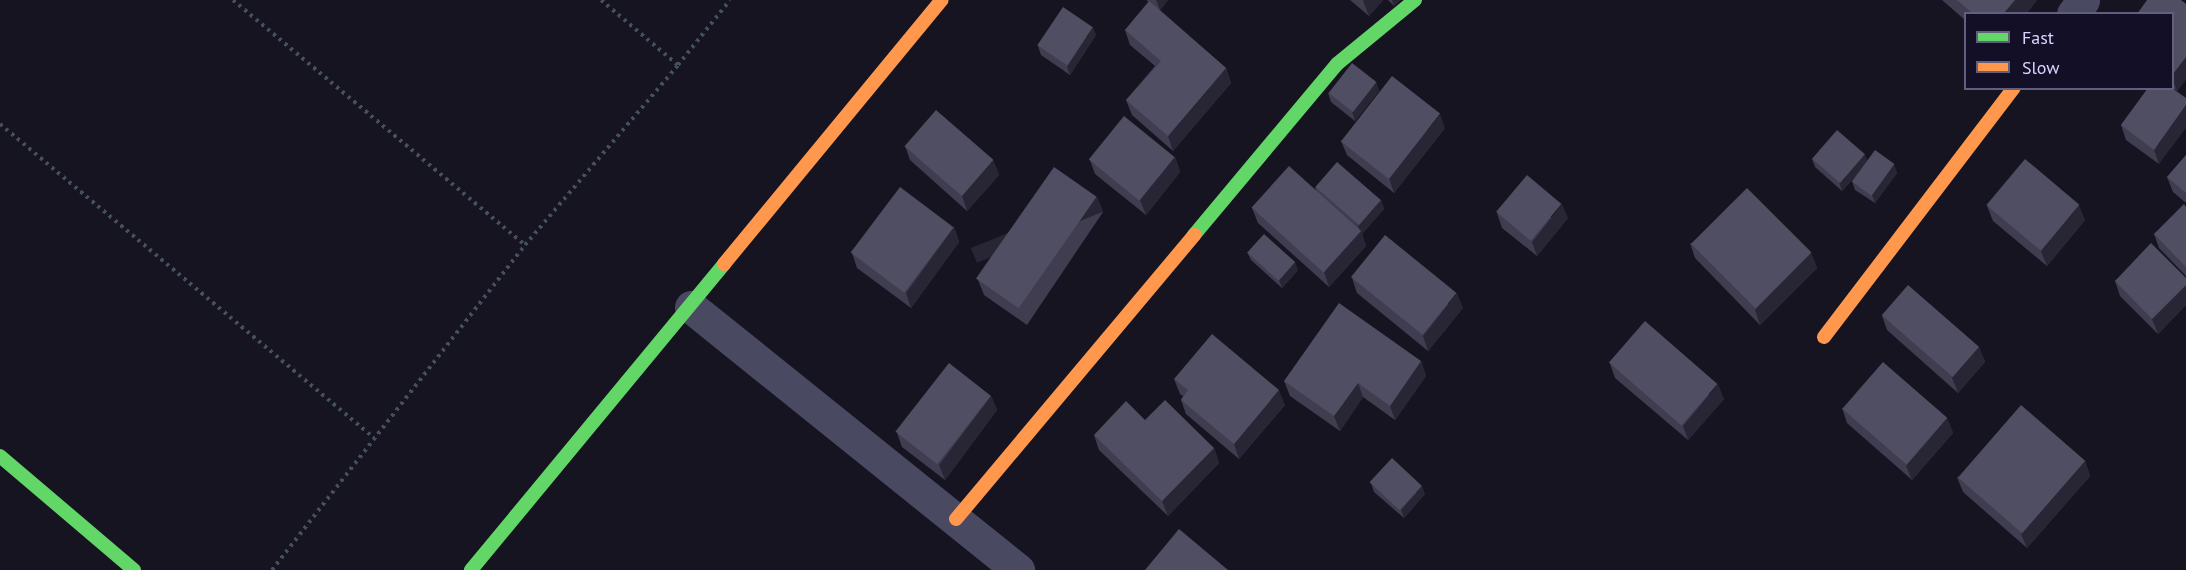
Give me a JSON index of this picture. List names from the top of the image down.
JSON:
{
  "legend": ["Fast", "Slow"]
}
